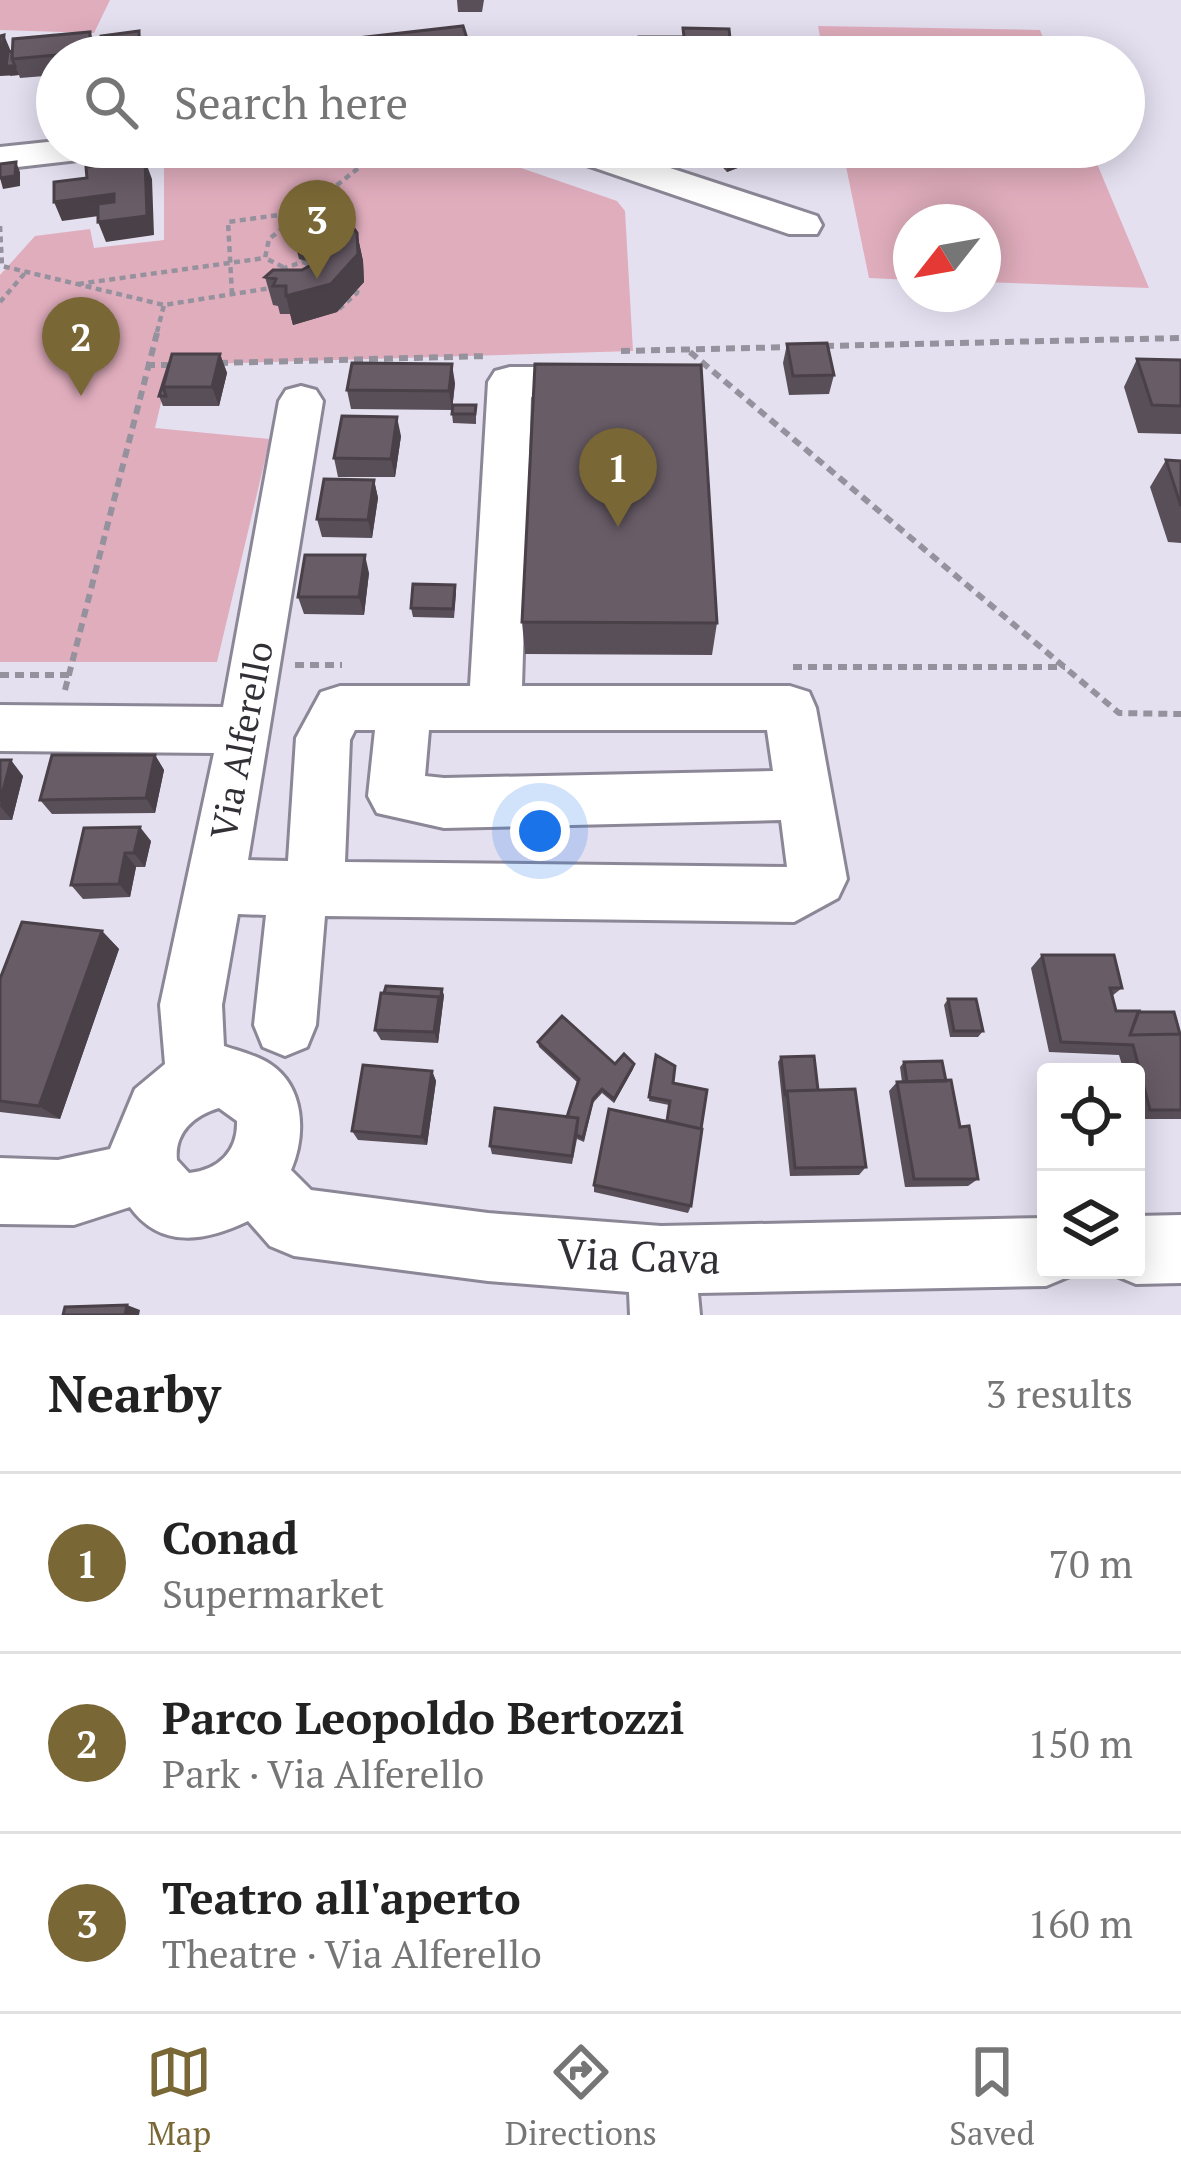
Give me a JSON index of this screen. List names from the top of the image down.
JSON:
{
  "streets": {
    "street": ["Via Alferello", "Via Cava"]
  },
  "crossings": [
    ["Via Alferello", "Via Cava"]
  ],
  "north": "bottom left",
  "page": {
    "search": "Search here",
    "pins": ["3", "2", "1"],
    "heading": ["Nearby", "3 results"],
    "list": [
      {
        "mark": "1",
        "name": "Conad",
        "note": "Supermarket",
        "value": "70 m"
      },
      {
        "mark": "2",
        "name": "Parco Leopoldo Bertozzi",
        "note": "Park · Via Alferello",
        "value": "150 m"
      },
      {
        "mark": "3",
        "name": "Teatro all'aperto",
        "note": "Theatre · Via Alferello",
        "value": "160 m"
      }
    ],
    "nav": ["Map", "Directions", "Saved"]
  }
}
